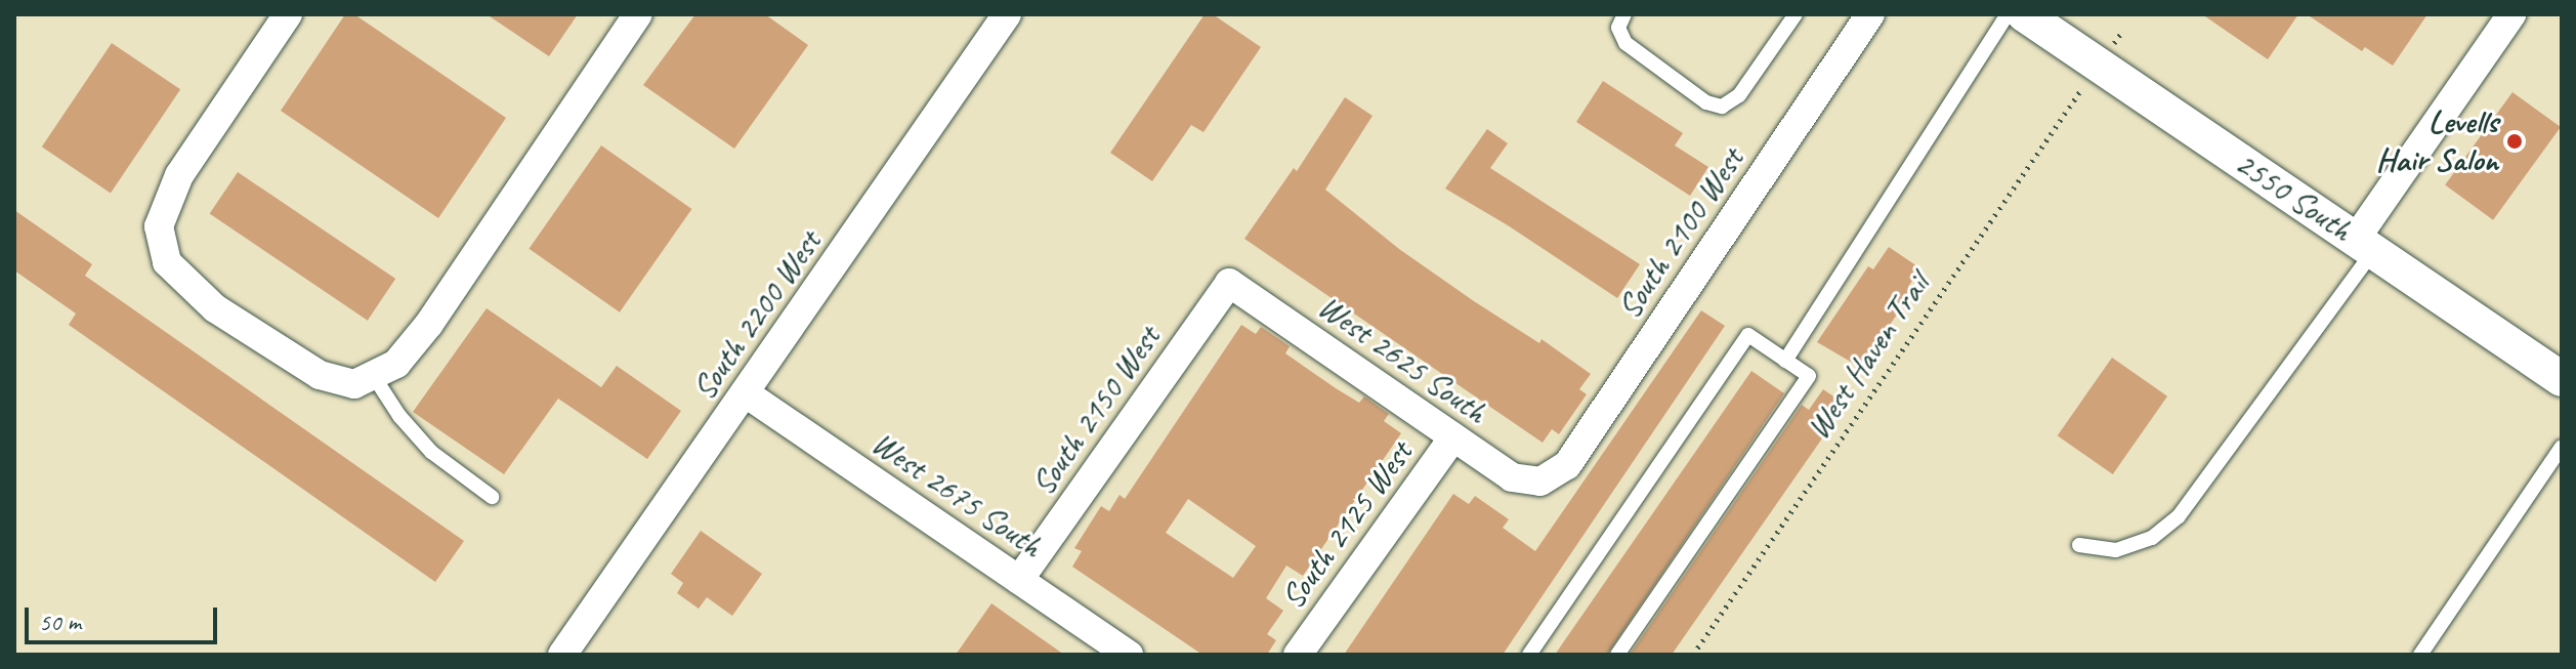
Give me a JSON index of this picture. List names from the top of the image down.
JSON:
{
  "streets": {
    "street": [
      "2550 South",
      "South 2100 West",
      "South 2200 West",
      "West 2625 South",
      "South 2150 West",
      "West 2675 South",
      "South 2125 West"
    ],
    "path": ["West Haven Trail"]
  },
  "crossings": [
    ["South 2100 West", "West 2625 South"],
    ["South 2200 West", "West 2675 South"],
    ["West 2625 South", "South 2150 West"],
    ["West 2625 South", "South 2125 West"],
    ["South 2150 West", "West 2675 South"]
  ],
  "places": ["Levells Hair Salon"],
  "scale_bar": "50 m"
}
